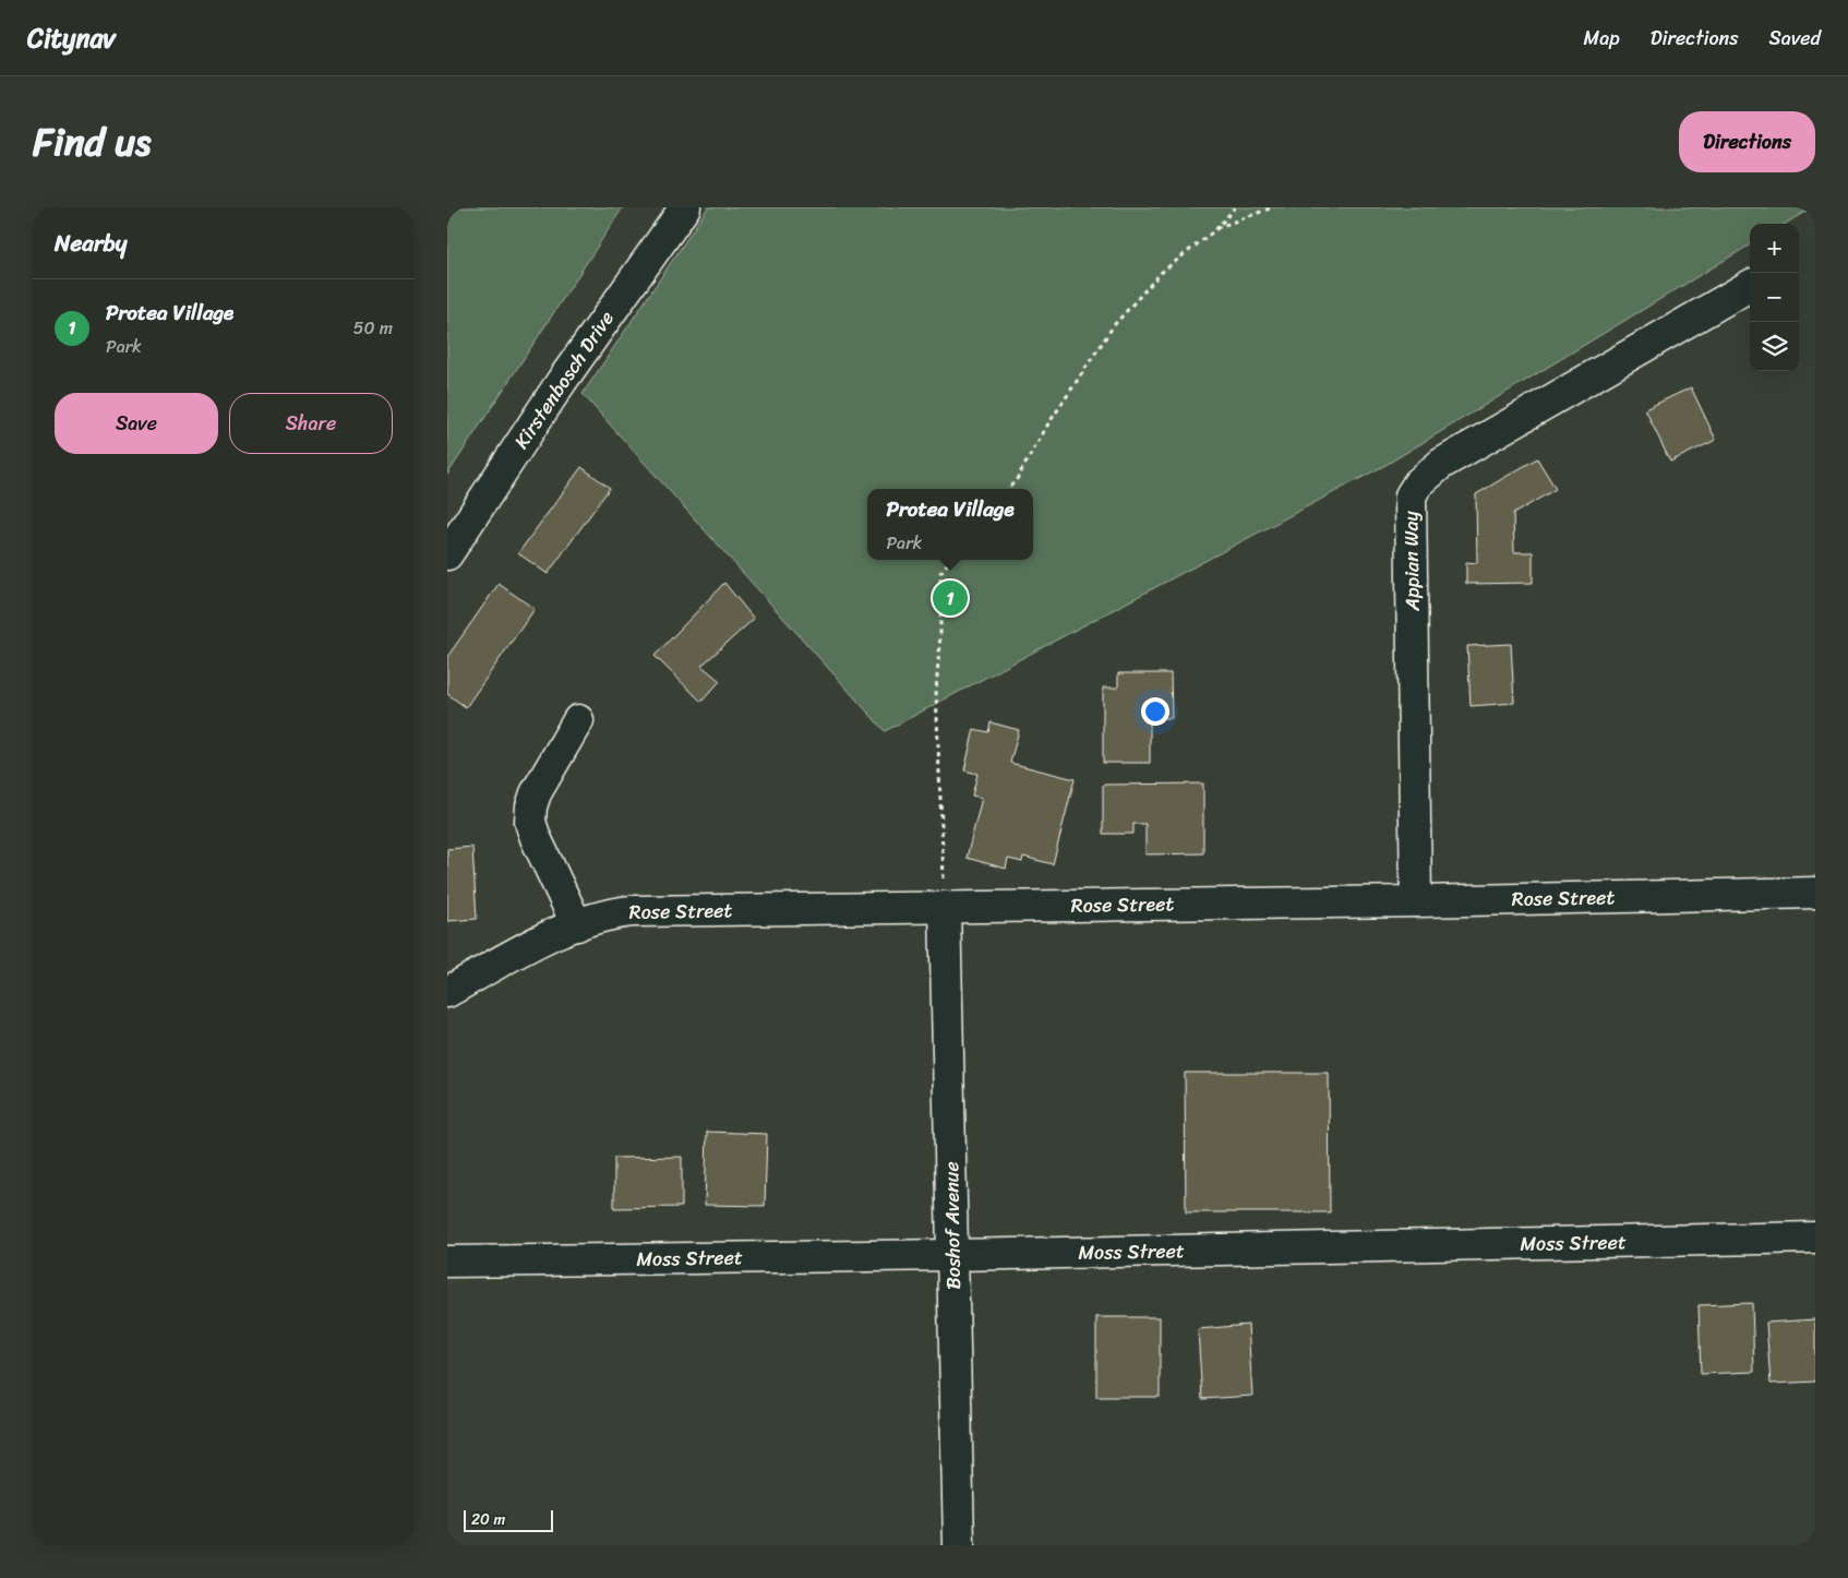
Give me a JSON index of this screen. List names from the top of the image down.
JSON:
{
  "streets": {
    "street": [
      "Kirstenbosch Drive",
      "Appian Way",
      "Rose Street",
      "Boshof Avenue",
      "Moss Street"
    ]
  },
  "crossings": [
    ["Appian Way", "Rose Street"],
    ["Rose Street", "Boshof Avenue"],
    ["Boshof Avenue", "Moss Street"]
  ],
  "scale_bar": "20 m",
  "page": {
    "header": "Citynav",
    "nav": ["Map", "Directions", "Saved"],
    "title": "Find us",
    "buttons": [
      "Directions",
      ["Save", "Share"]
    ],
    "heading": "Nearby",
    "map_buttons": ["+", "−"],
    "list": [
      {
        "mark": "1",
        "name": "Protea Village",
        "note": "Park",
        "value": "50 m"
      }
    ],
    "popup": ["Protea Village", "Park"],
    "pins": "1",
    "scale": "20 m"
  }
}
